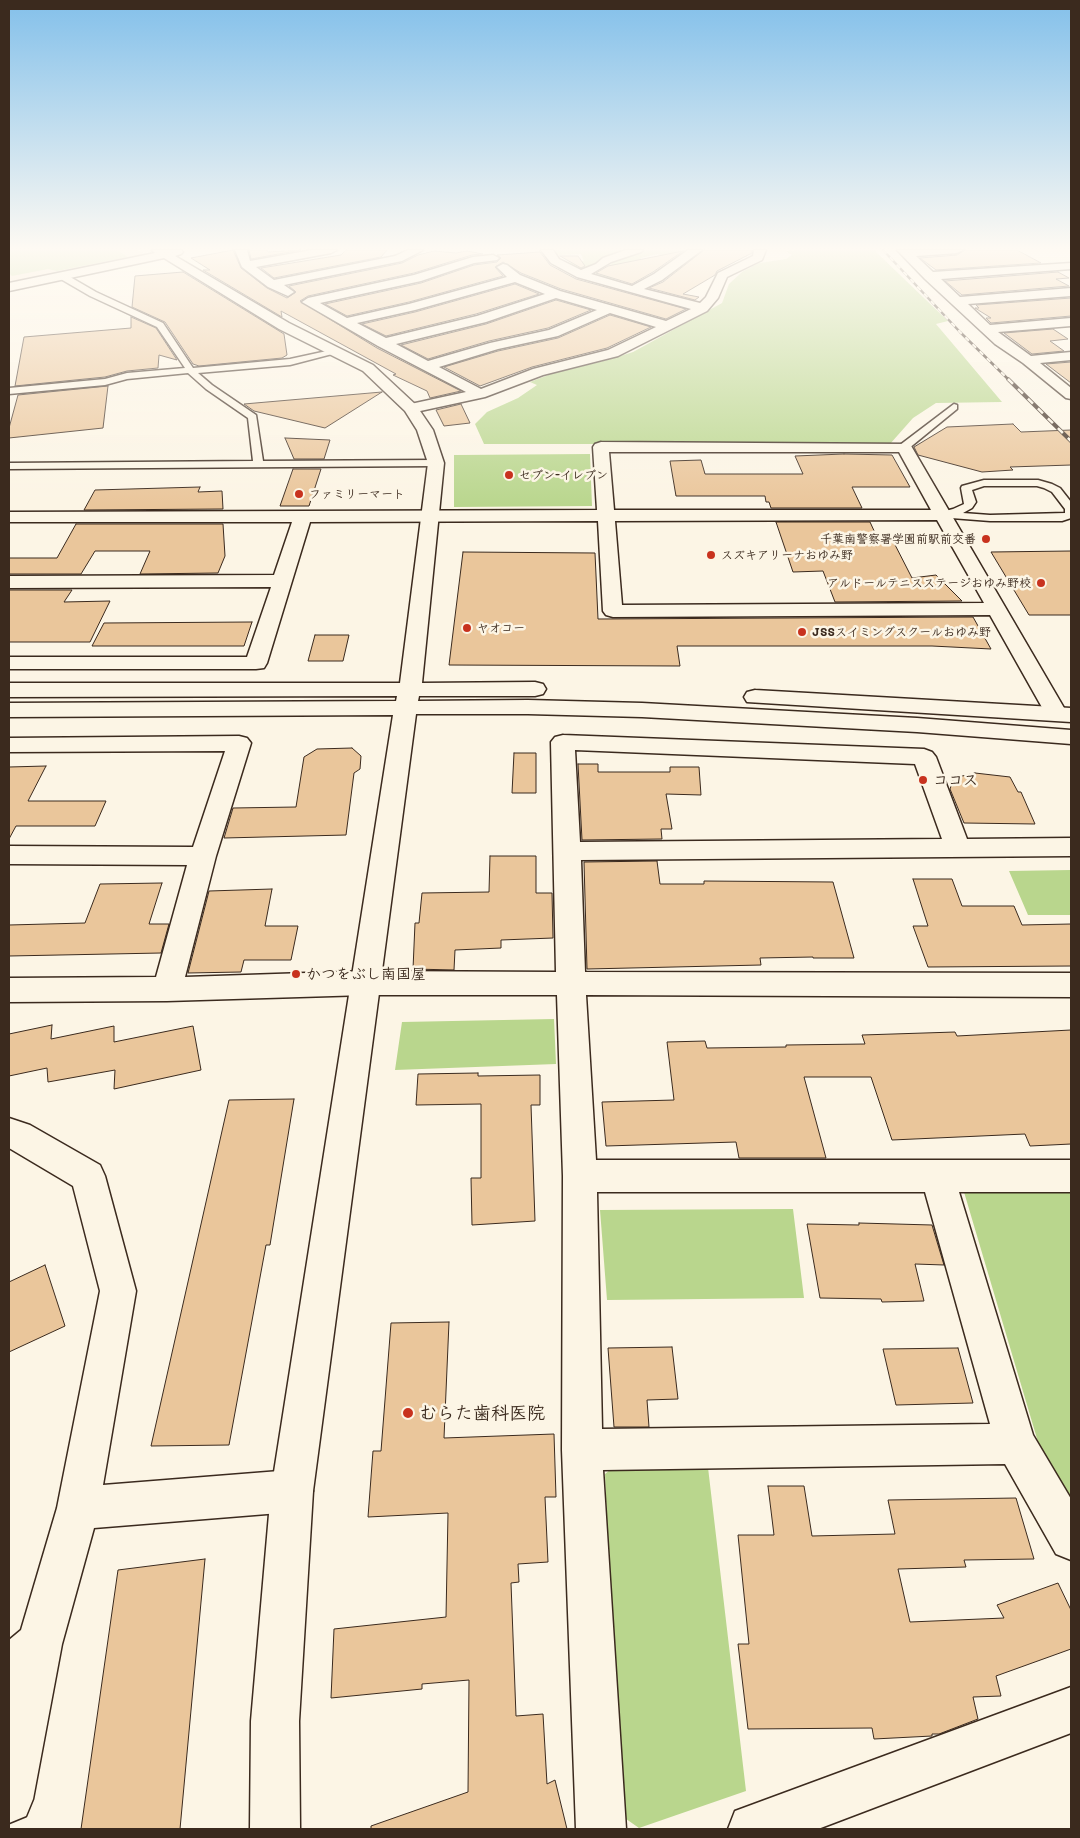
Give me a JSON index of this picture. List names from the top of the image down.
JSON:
{
  "places": [
    "セブン-イレブン",
    "ファミリーマート",
    "千葉南警察署学園前駅前交番",
    "スズキアリーナおゆみ野",
    "アルドールテニスステージおゆみ野校",
    "ヤオコー",
    "JSSスイミングスクールおゆみ野",
    "ココス",
    "かつをぶし南国屋",
    "むらた歯科医院"
  ]
}
